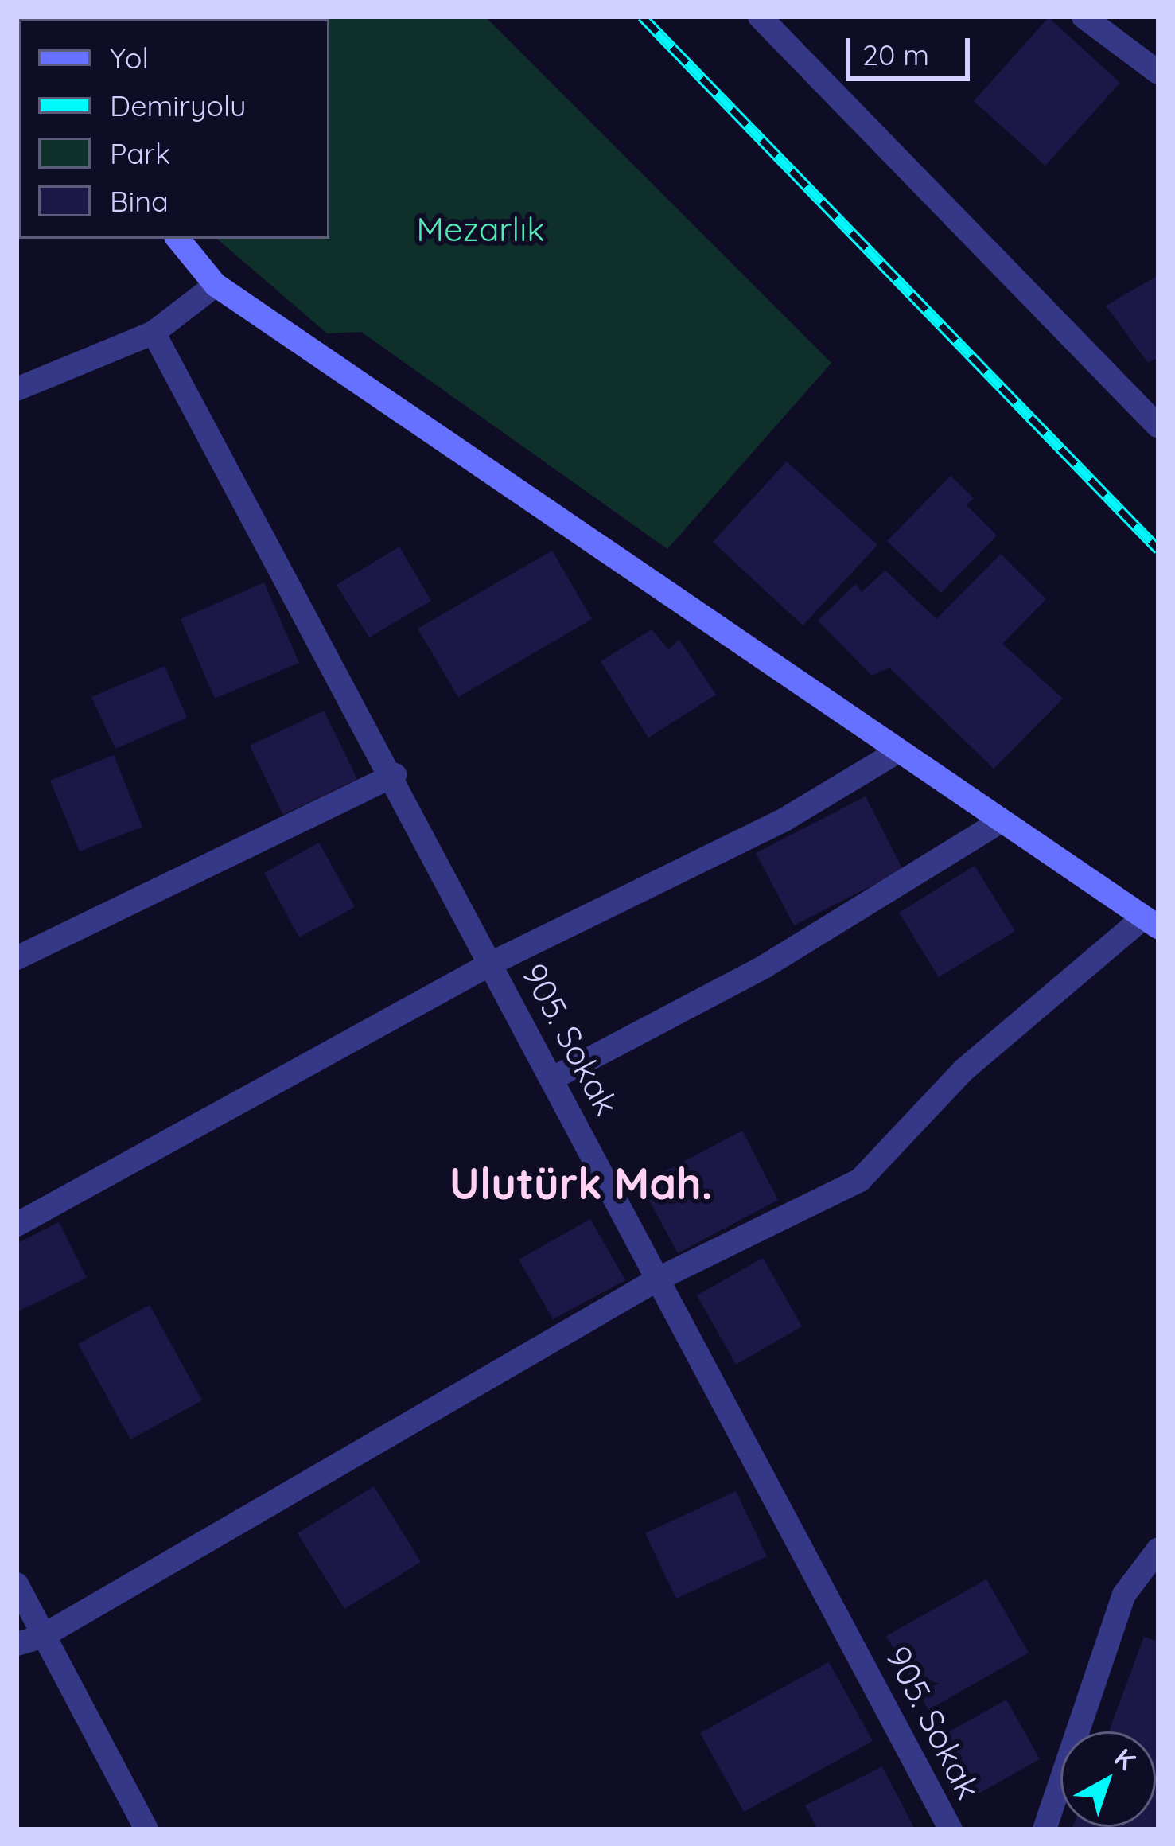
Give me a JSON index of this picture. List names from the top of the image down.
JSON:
{
  "streets": {
    "street": ["905. Sokak"]
  },
  "districts": ["Ulutürk Mah."],
  "parks": ["Mezarlık"],
  "legend": [
    "Yol",
    "Demiryolu",
    "Park",
    "Bina"
  ],
  "scale_bar": "20 m",
  "north": "top right"
}
